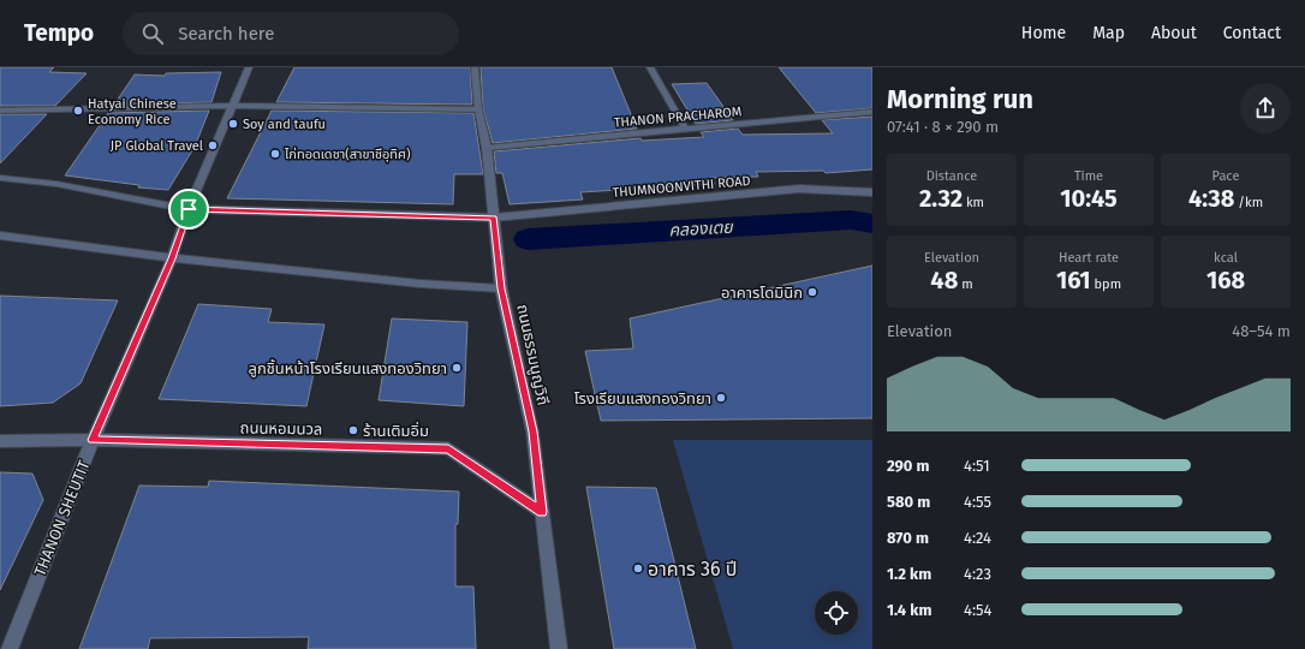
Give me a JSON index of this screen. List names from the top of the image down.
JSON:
{
  "streets": {
    "street": [
      "THANON PRACHAROM",
      "THUMNOONVITHI ROAD",
      "ถนนธรรมนูญวิถี",
      "ถนนหอมนวล",
      "THANON SHEUTIT"
    ]
  },
  "crossings": [
    ["THANON PRACHAROM", "ถนนธรรมนูญวิถี"],
    ["THUMNOONVITHI ROAD", "ถนนธรรมนูญวิถี"],
    ["THUMNOONVITHI ROAD", "THANON SHEUTIT"],
    ["ถนนธรรมนูญวิถี", "ถนนหอมนวล"],
    ["ถนนหอมนวล", "THANON SHEUTIT"]
  ],
  "water": ["คลองเตย"],
  "places": [
    "Hatyai Chinese Economy Rice",
    "Soy and taufu",
    "JP Global Travel",
    "ไก่ทอดเดชา(สาขาชีอุทิศ)",
    "อาคารโดมินิก",
    "ลูกชิ้นหน้าโรงเรียนแสงทองวิทยา",
    "โรงเรียนแสงทองวิทยา",
    "ร้านเติมอิ่ม",
    "อาคาร 36 ปี"
  ],
  "page": {
    "header": "Tempo",
    "search": "Search here",
    "nav": [
      "Home",
      "Map",
      "About",
      "Contact"
    ],
    "heading": ["Morning run", "07:41 · 8 × 290 m"],
    "stats": [
      ["Distance", "2.32 km"],
      ["Time", "10:45"],
      ["Pace", "4:38 /km"],
      ["Elevation", "48 m"],
      ["Heart rate", "161 bpm"],
      ["kcal", "168"]
    ],
    "chart": ["Elevation", "48–54 m"],
    "list": [
      {
        "name": "290 m",
        "note": "4:51"
      },
      {
        "name": "580 m",
        "note": "4:55"
      },
      {
        "name": "870 m",
        "note": "4:24"
      },
      {
        "name": "1.2 km",
        "note": "4:23"
      },
      {
        "name": "1.4 km",
        "note": "4:54"
      }
    ]
  }
}
